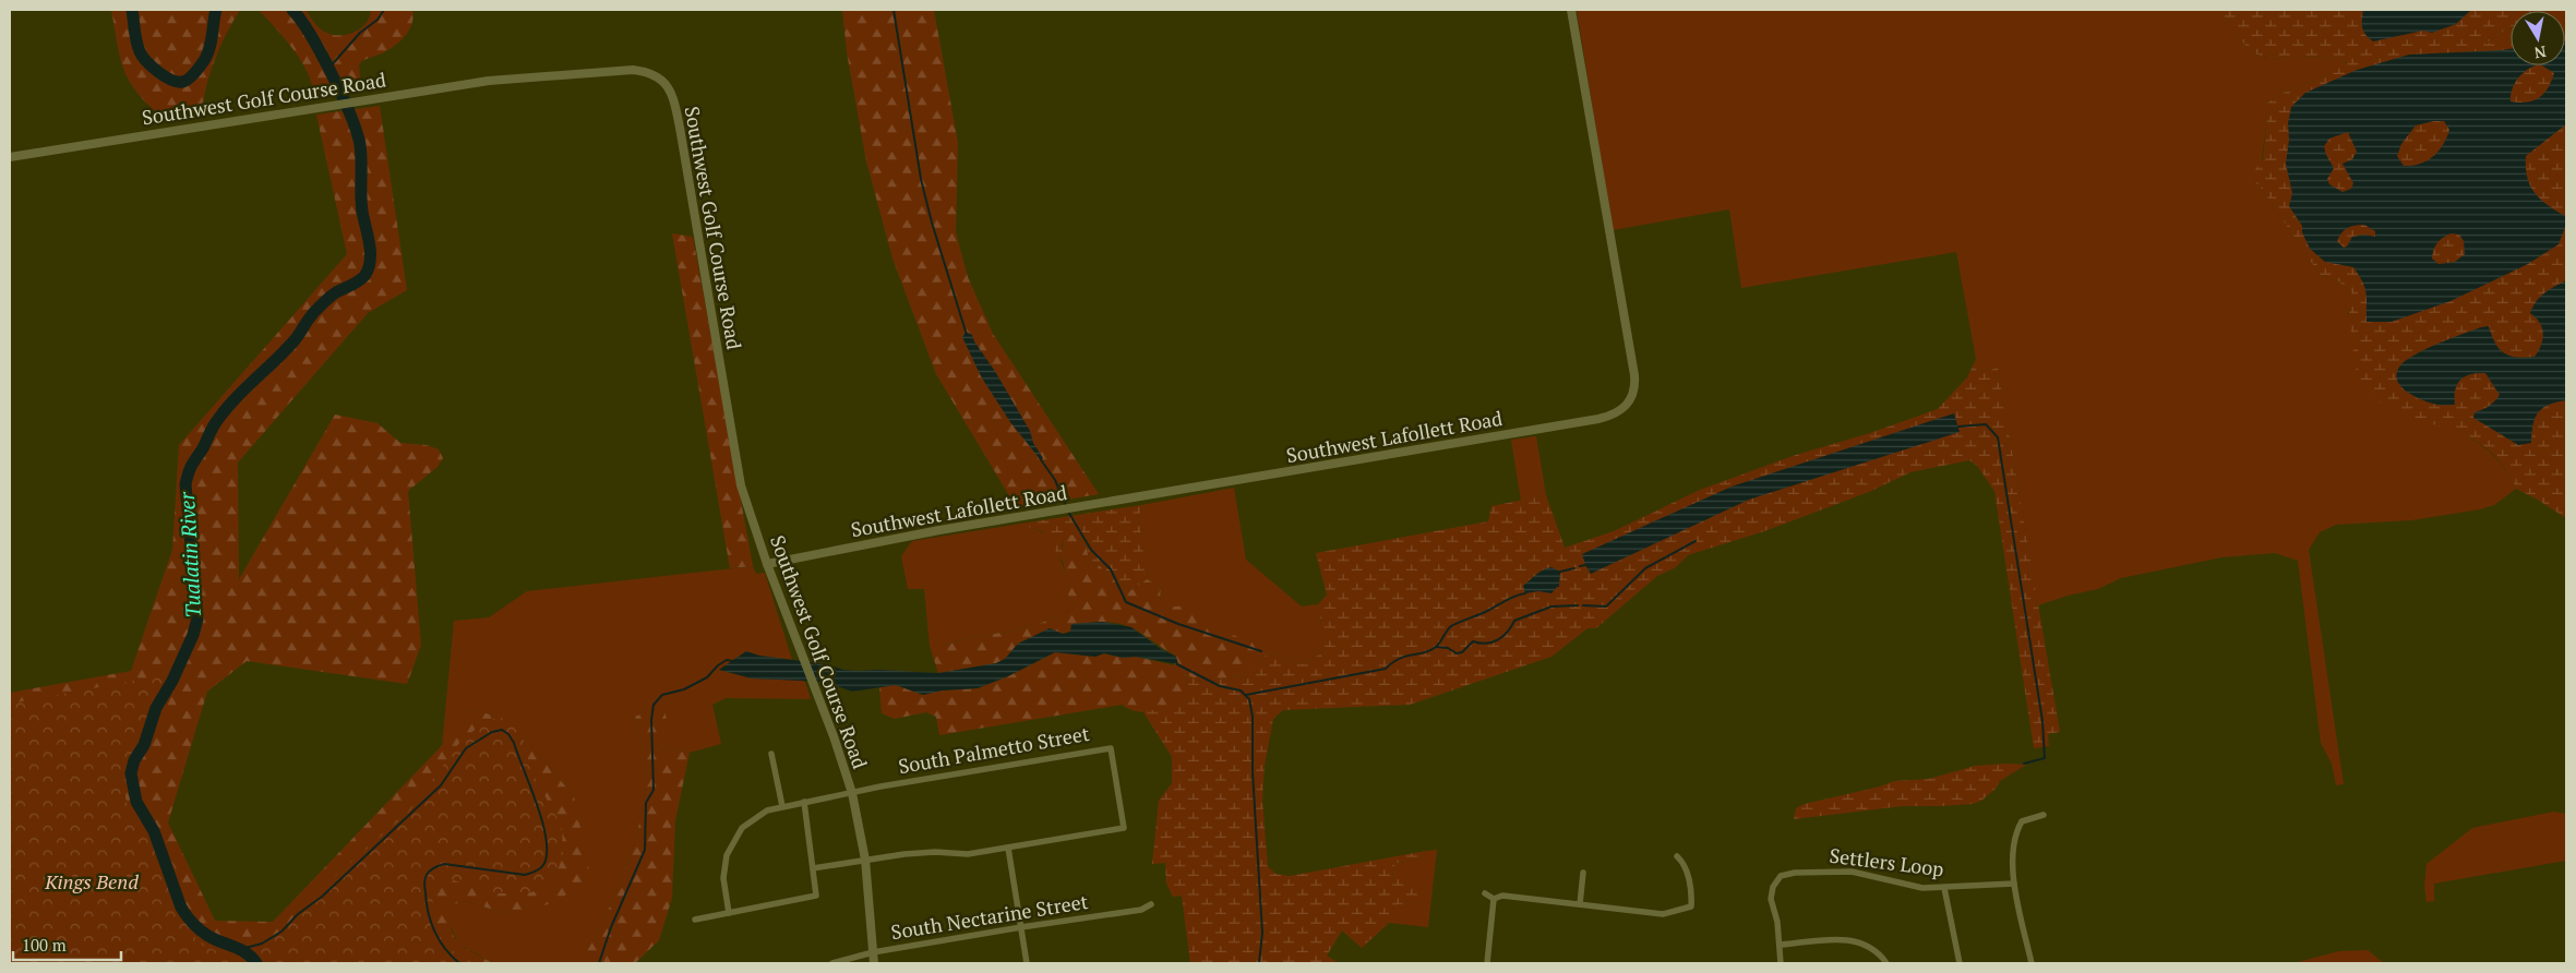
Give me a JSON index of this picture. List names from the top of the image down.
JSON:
{
  "streets": {
    "main road": ["Southwest Golf Course Road", "Southwest Lafollett Road"],
    "street": ["South Palmetto Street", "Settlers Loop", "South Nectarine Street"]
  },
  "crossings": [
    ["Southwest Golf Course Road", "Southwest Lafollett Road"],
    ["Southwest Golf Course Road", "South Palmetto Street"],
    ["Southwest Golf Course Road", "South Nectarine Street"]
  ],
  "water": ["Tualatin River"],
  "parks": ["Kings Bend"],
  "scale_bar": "100 m",
  "north": "bottom"
}
